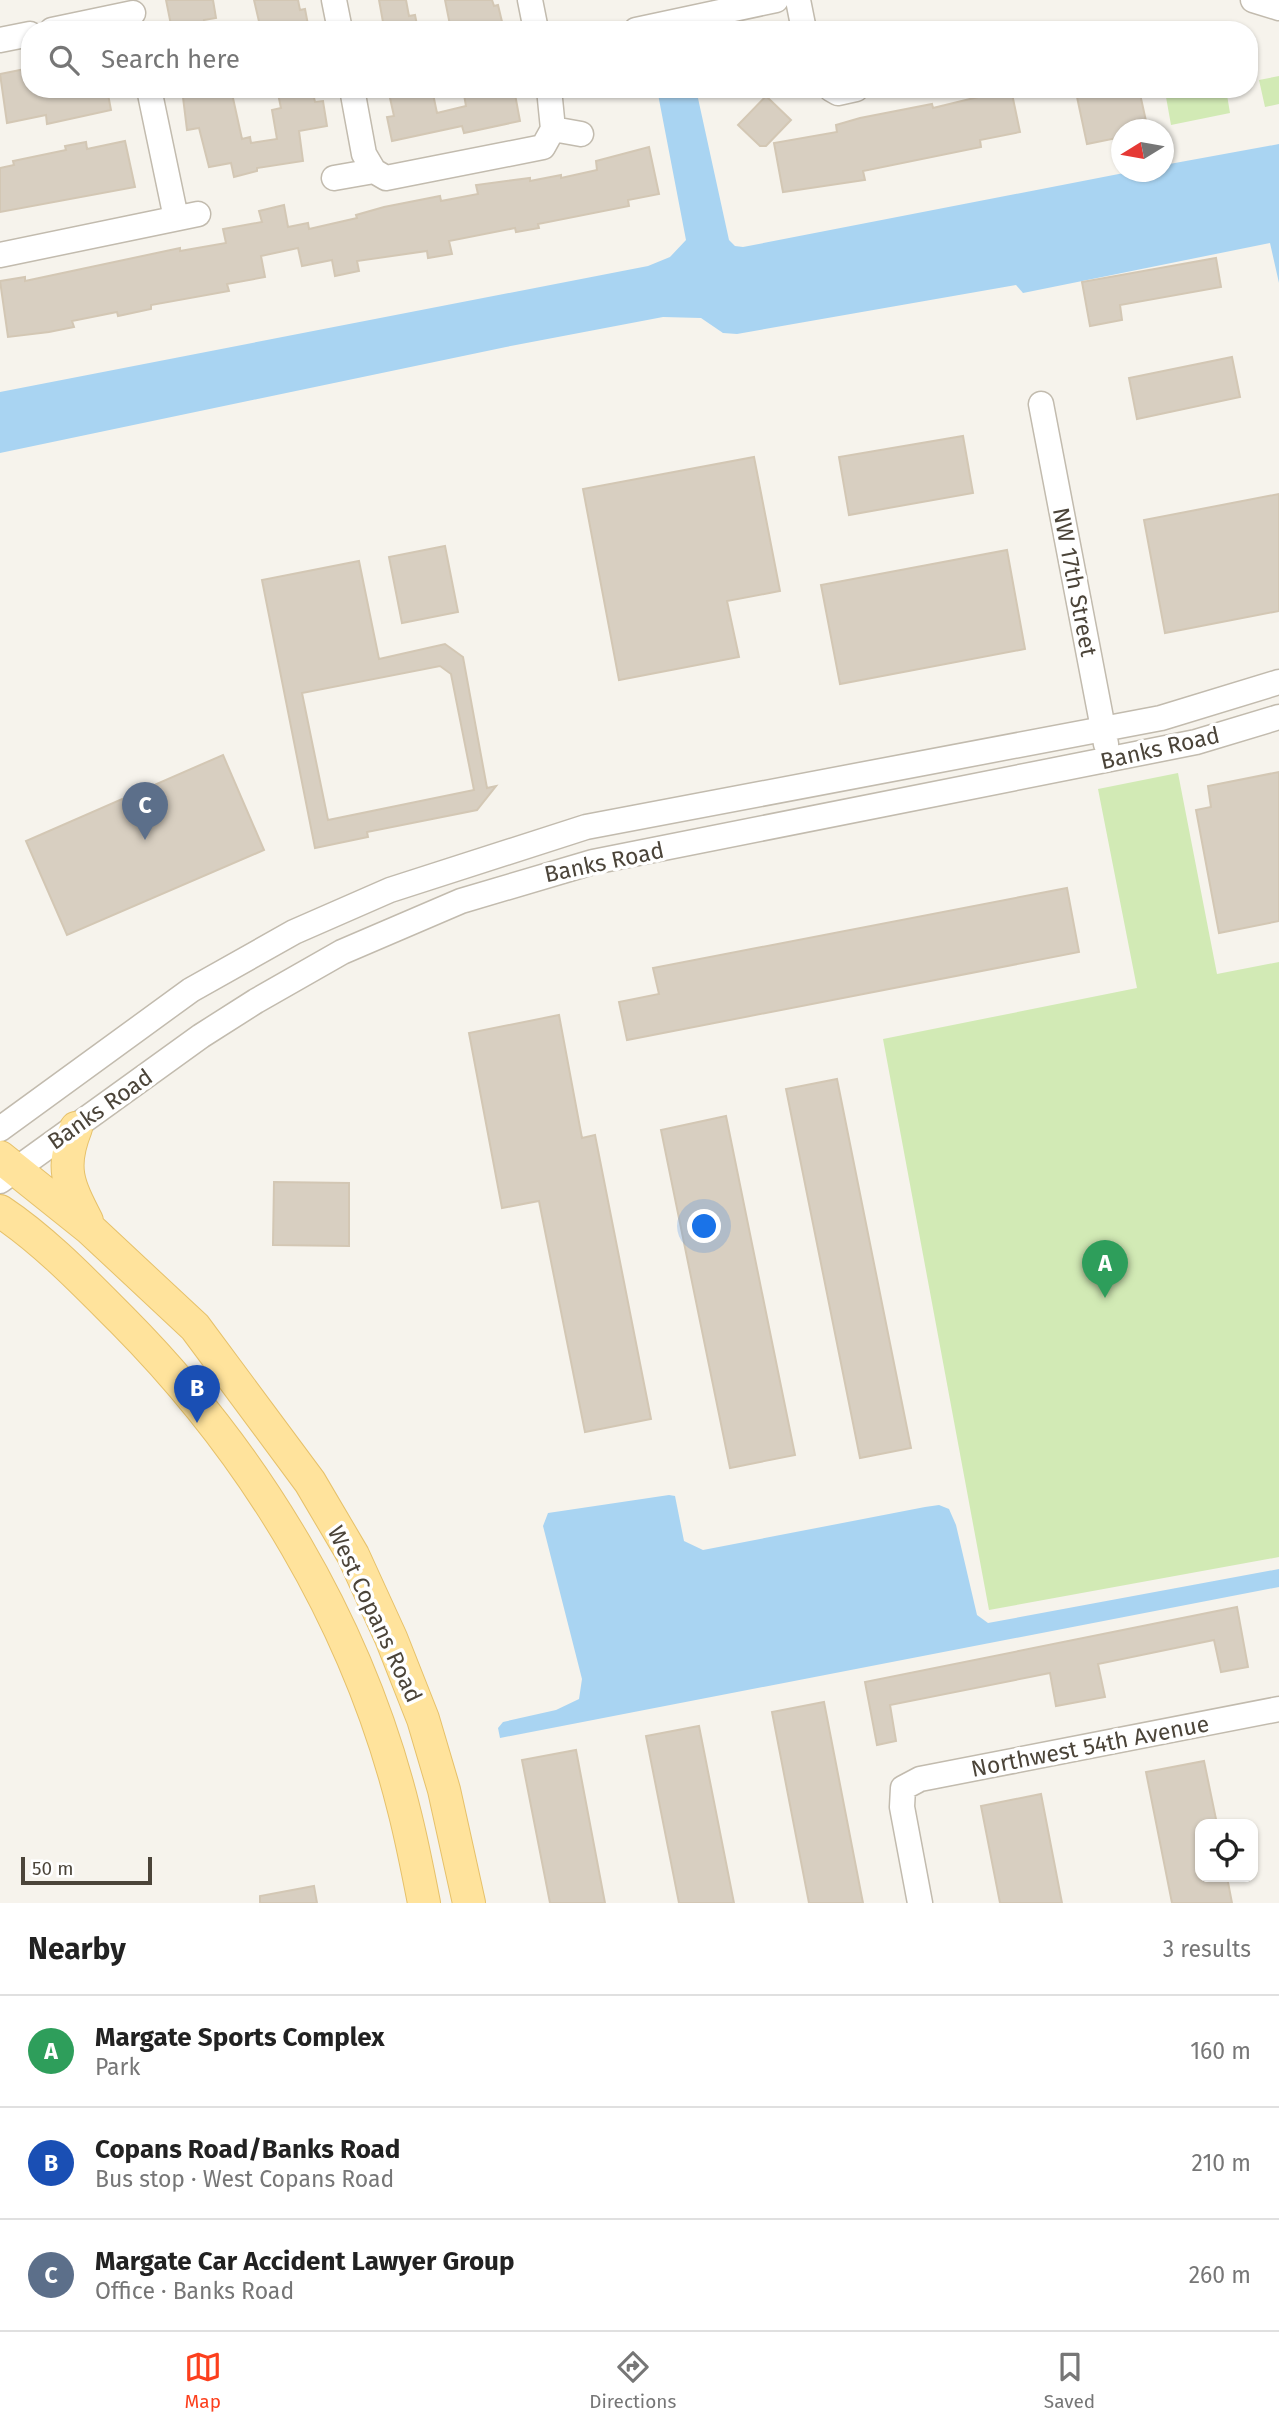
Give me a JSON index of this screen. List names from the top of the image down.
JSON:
{
  "streets": {
    "main road": ["West Copans Road"],
    "street": ["NW 17th Street", "Banks Road", "Northwest 54th Avenue"]
  },
  "crossings": [
    ["NW 17th Street", "Banks Road"],
    ["Banks Road", "West Copans Road"]
  ],
  "scale_bar": "50 m",
  "north": "left",
  "page": {
    "search": "Search here",
    "pins": ["C", "A", "B"],
    "scale": "50 m",
    "heading": ["Nearby", "3 results"],
    "list": [
      {
        "mark": "A",
        "name": "Margate Sports Complex",
        "note": "Park",
        "value": "160 m"
      },
      {
        "mark": "B",
        "name": "Copans Road/Banks Road",
        "note": "Bus stop · West Copans Road",
        "value": "210 m"
      },
      {
        "mark": "C",
        "name": "Margate Car Accident Lawyer Group",
        "note": "Office · Banks Road",
        "value": "260 m"
      }
    ],
    "nav": ["Map", "Directions", "Saved"]
  }
}
